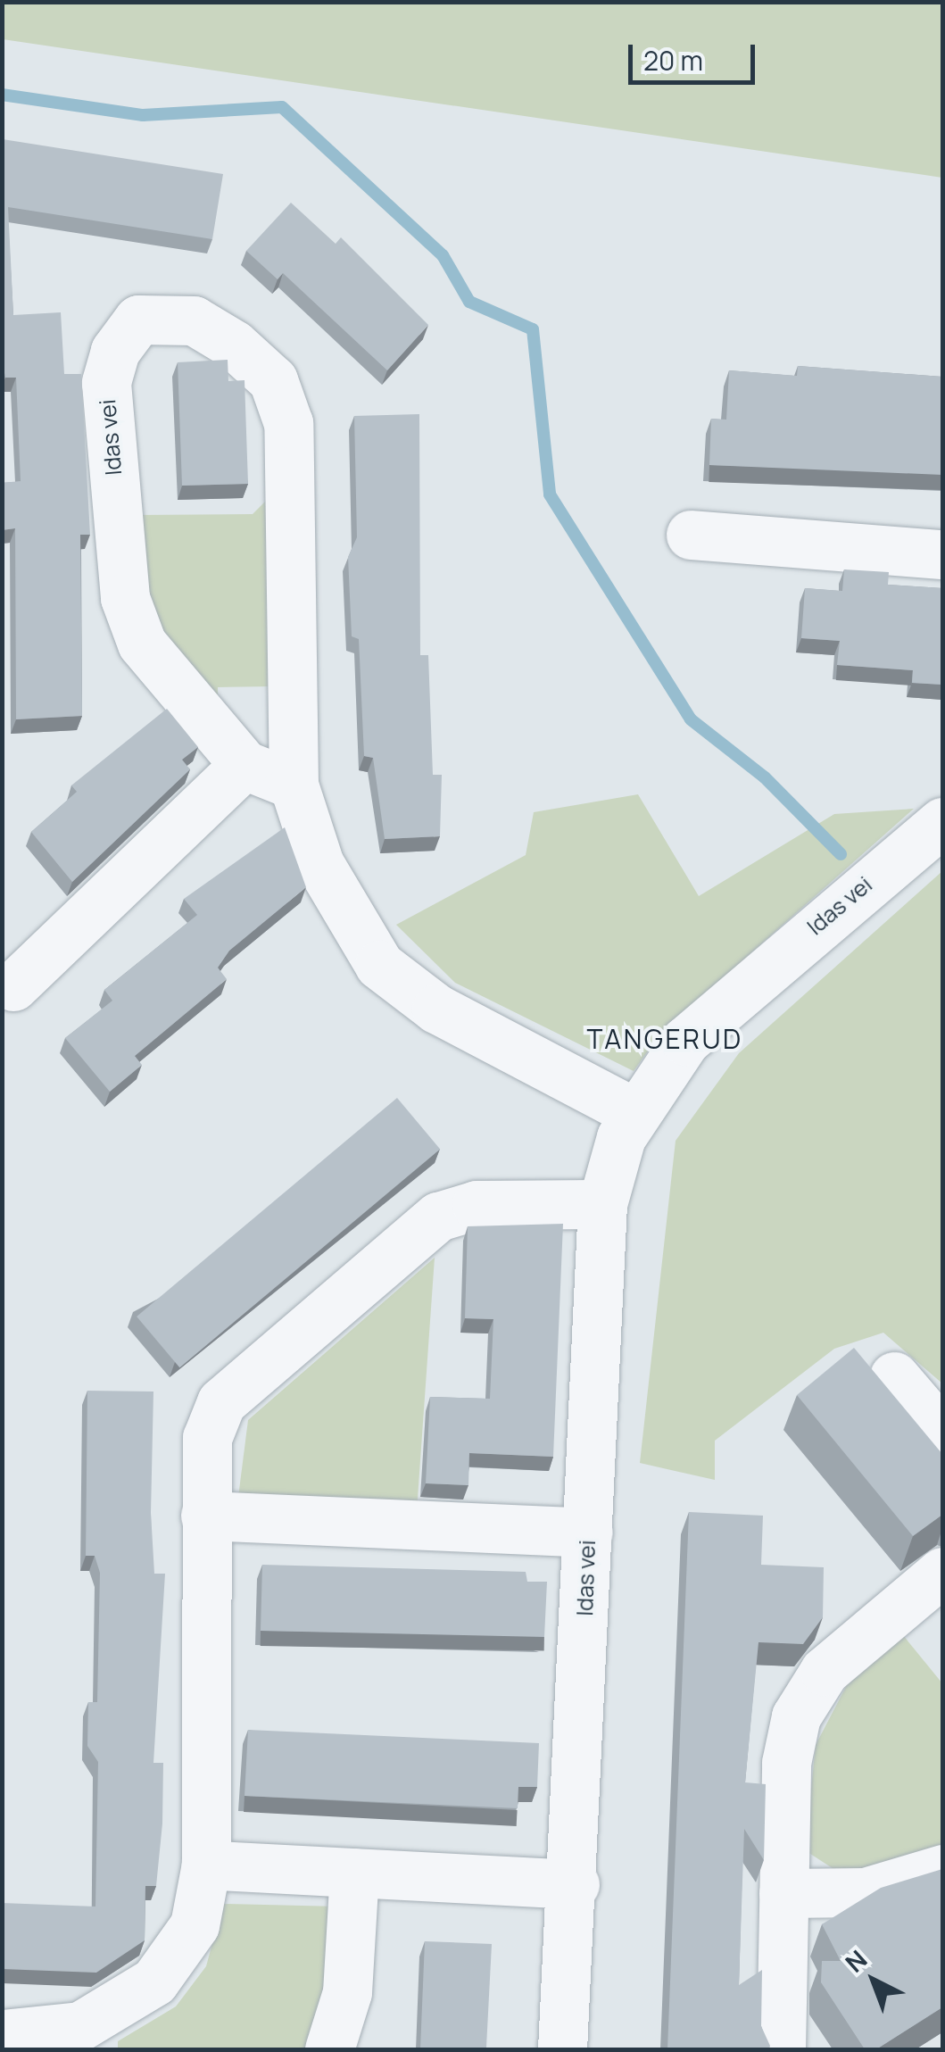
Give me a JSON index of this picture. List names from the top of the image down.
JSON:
{
  "streets": {
    "street": ["Idas vei"]
  },
  "districts": ["TANGERUD"],
  "scale_bar": "20 m",
  "north": "top left"
}
